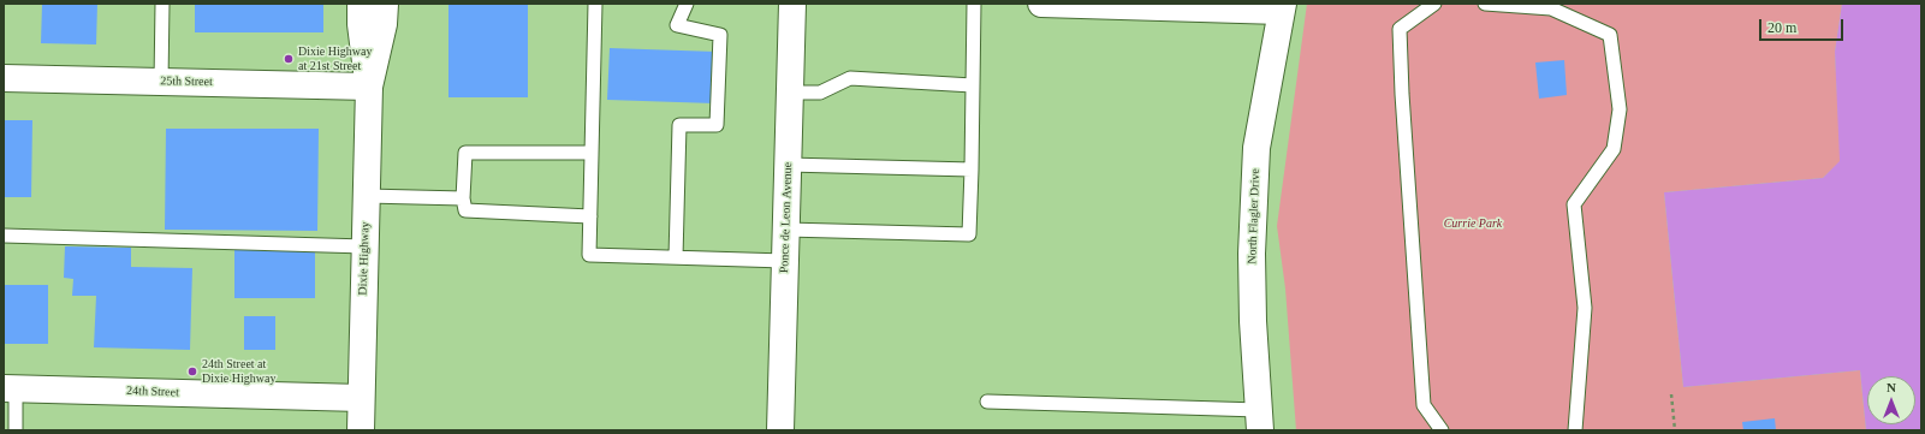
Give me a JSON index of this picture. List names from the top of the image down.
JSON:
{
  "streets": {
    "street": [
      "25th Street",
      "North Flagler Drive",
      "Ponce de Leon Avenue",
      "Dixie Highway",
      "24th Street"
    ]
  },
  "crossings": [
    ["25th Street", "Dixie Highway"],
    ["Dixie Highway", "24th Street"]
  ],
  "parks": ["Currie Park"],
  "places": ["Dixie Highway at 21st Street", "24th Street at Dixie Highway"],
  "scale_bar": "20 m",
  "north": "top"
}
